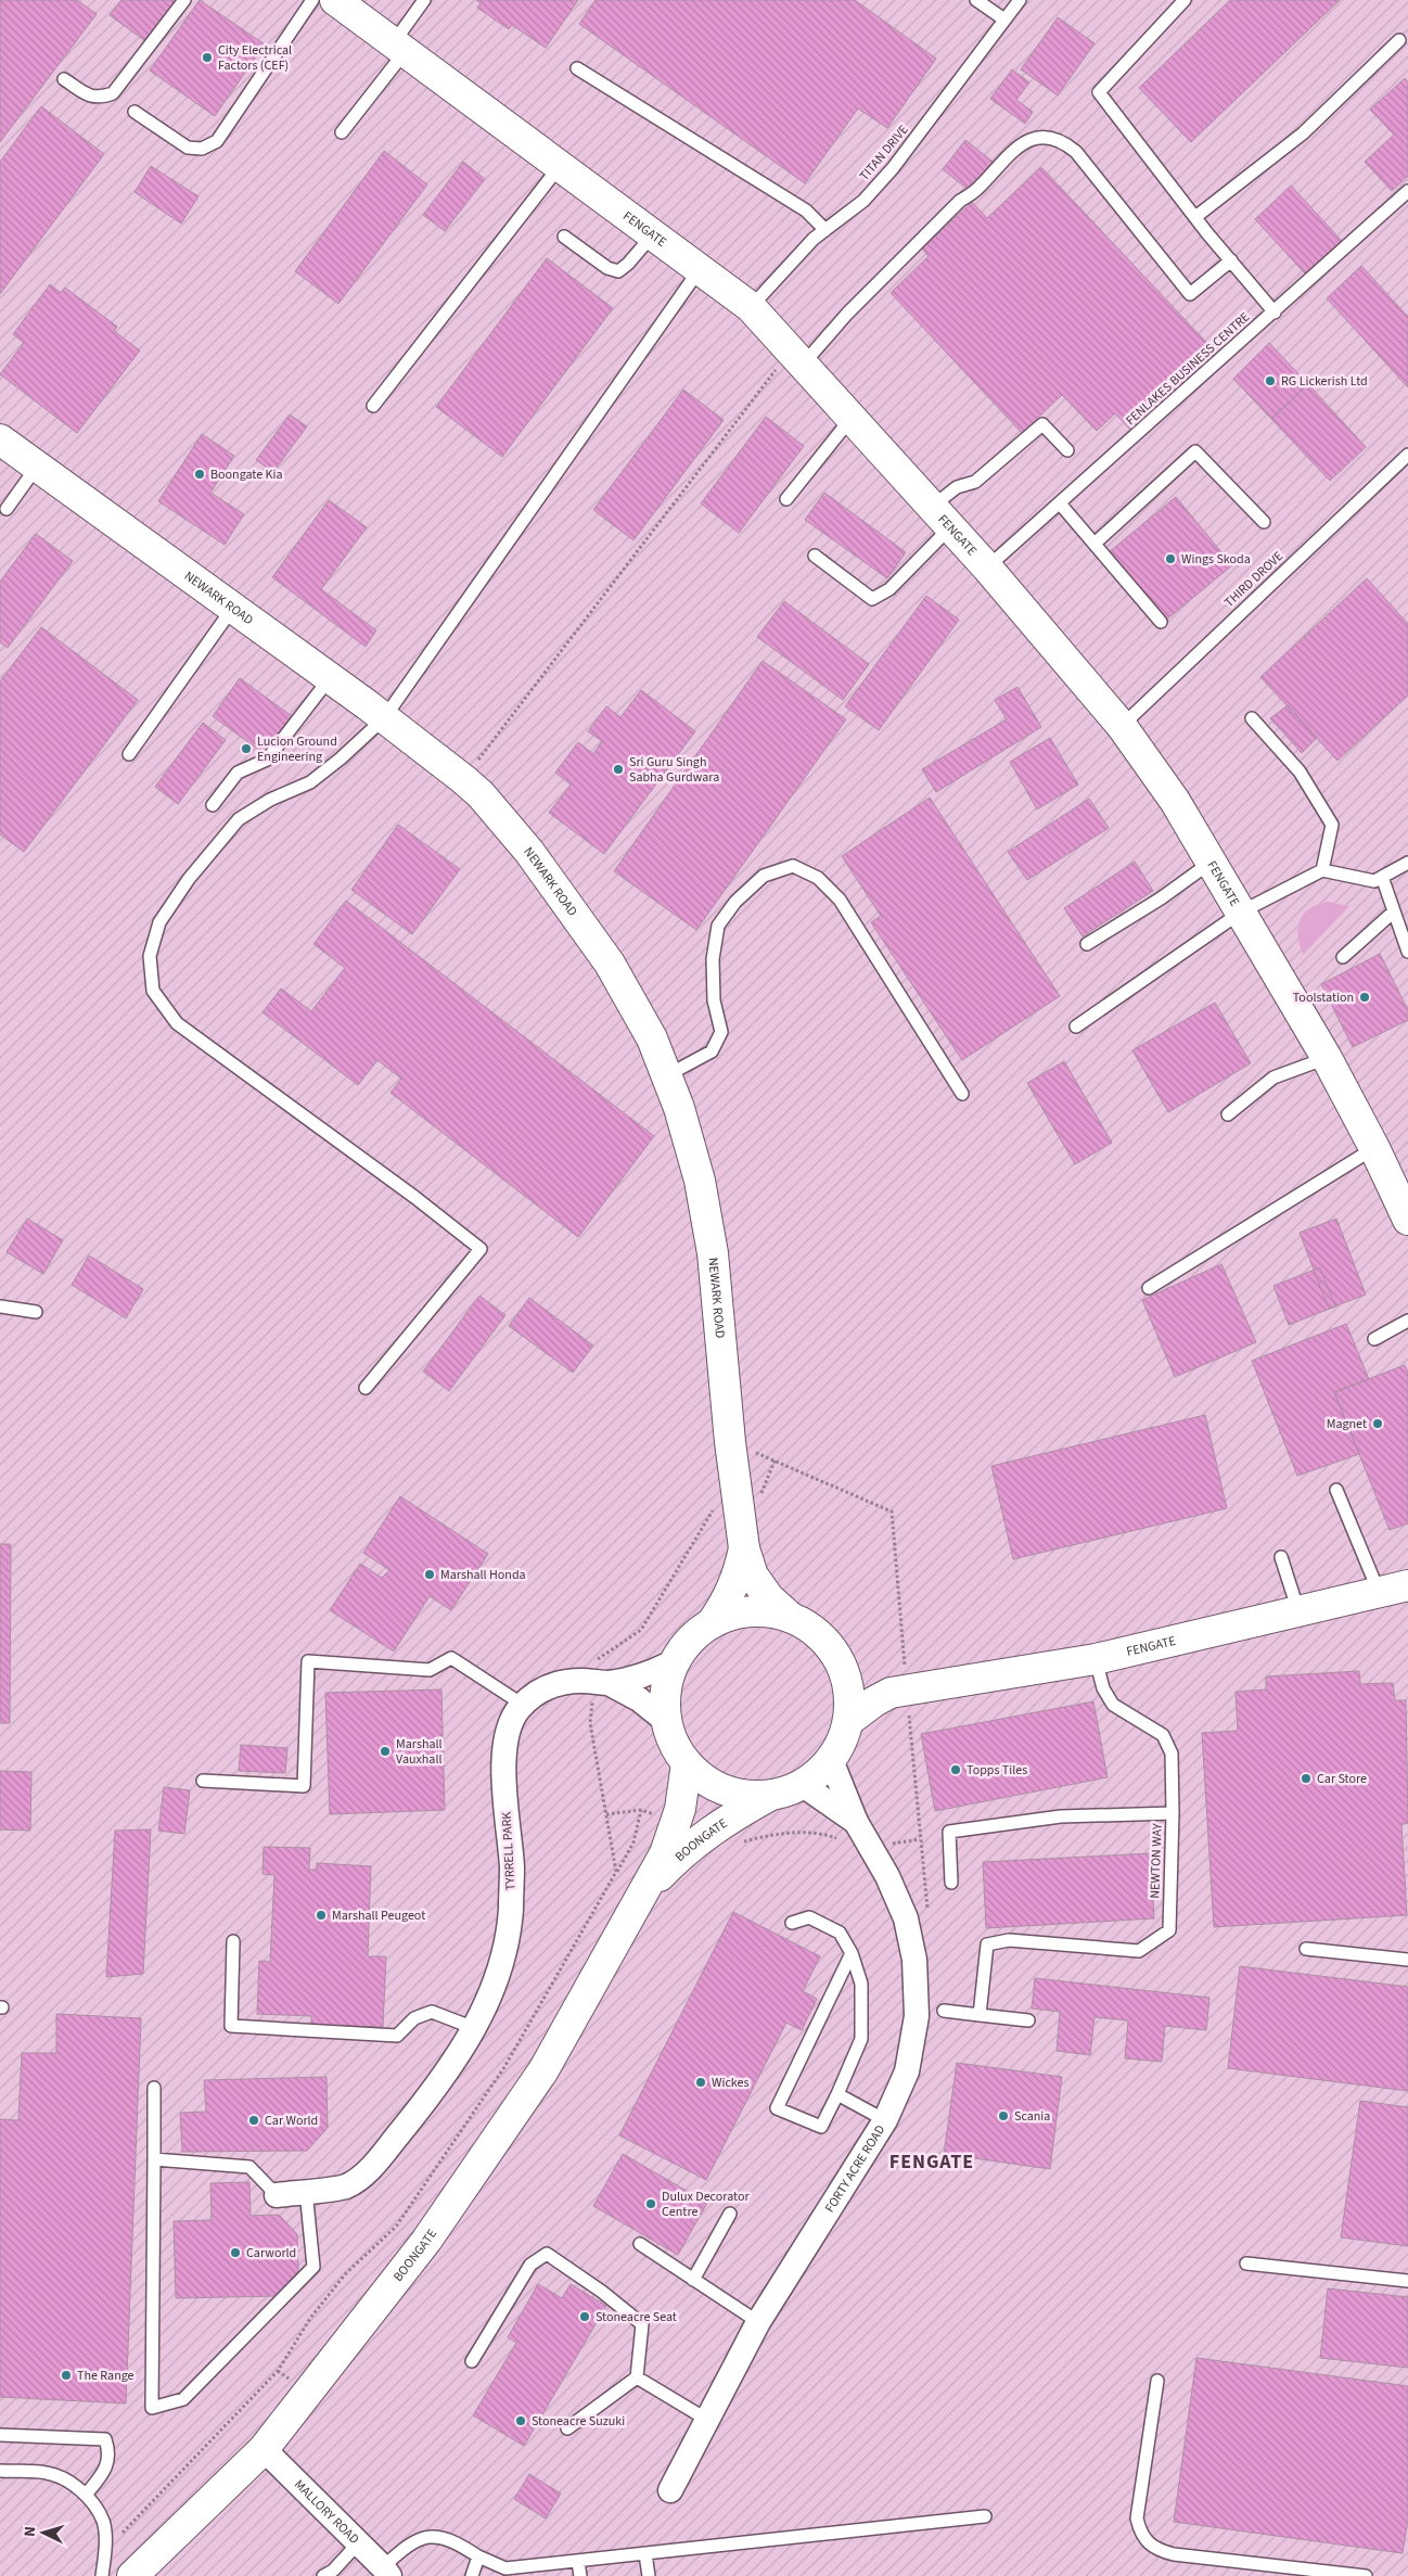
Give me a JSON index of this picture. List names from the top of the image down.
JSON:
{
  "streets": {
    "street": [
      "FENGATE",
      "NEWARK ROAD",
      "BOONGATE",
      "TYRRELL PARK",
      "FORTY ACRE ROAD",
      "MALLORY ROAD"
    ],
    "lane": [
      "TITAN DRIVE",
      "FENLAKES BUSINESS CENTRE",
      "THIRD DROVE",
      "NEWTON WAY"
    ]
  },
  "crossings": [
    ["TITAN DRIVE", "FENGATE"],
    ["FENGATE", "FENLAKES BUSINESS CENTRE"],
    ["FENGATE", "THIRD DROVE"],
    ["FENGATE", "NEWARK ROAD"],
    ["FENGATE", "BOONGATE"],
    ["FENGATE", "NEWTON WAY"],
    ["FENGATE", "FORTY ACRE ROAD"],
    ["NEWARK ROAD", "BOONGATE"],
    ["NEWARK ROAD", "FORTY ACRE ROAD"],
    ["BOONGATE", "FORTY ACRE ROAD"],
    ["BOONGATE", "MALLORY ROAD"]
  ],
  "districts": ["FENGATE"],
  "places": [
    "City Electrical Factors (CEF)",
    "RG Lickerish Ltd",
    "Boongate Kia",
    "Wings Skoda",
    "Lucion Ground Engineering",
    "Sri Guru Singh Sabha Gurdwara",
    "Toolstation",
    "Magnet",
    "Marshall Honda",
    "Marshall Vauxhall",
    "Topps Tiles",
    "Car Store",
    "Marshall Peugeot",
    "Wickes",
    "Scania",
    "Car World",
    "Dulux Decorator Centre",
    "Carworld",
    "Stoneacre Seat",
    "The Range",
    "Stoneacre Suzuki"
  ],
  "north": "left"
}
